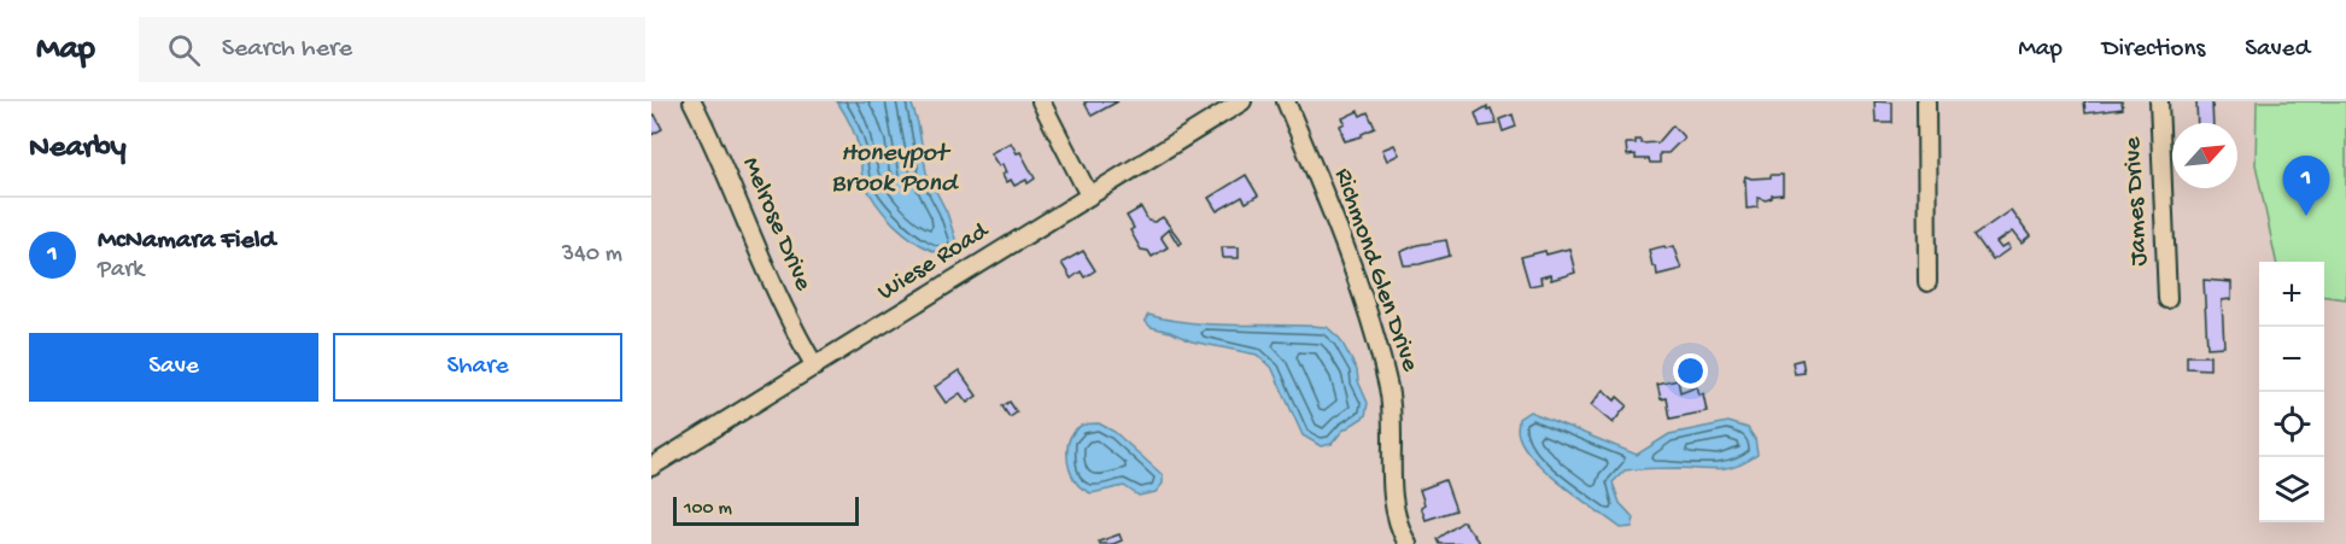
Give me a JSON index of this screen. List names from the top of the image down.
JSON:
{
  "streets": {
    "street": [
      "James Drive",
      "Melrose Drive",
      "Wiese Road",
      "Richmond Glen Drive"
    ]
  },
  "crossings": [
    ["Melrose Drive", "Wiese Road"]
  ],
  "water": ["Honeypot Brook Pond"],
  "scale_bar": "100 m",
  "north": "top right",
  "page": {
    "header": "Map",
    "search": "Search here",
    "nav": ["Map", "Directions", "Saved"],
    "heading": "Nearby",
    "pins": "1",
    "list": [
      {
        "mark": "1",
        "name": "McNamara Field",
        "note": "Park",
        "value": "340 m"
      }
    ],
    "map_buttons": ["+", "−"],
    "buttons": ["Save", "Share"],
    "scale": "100 m"
  }
}
